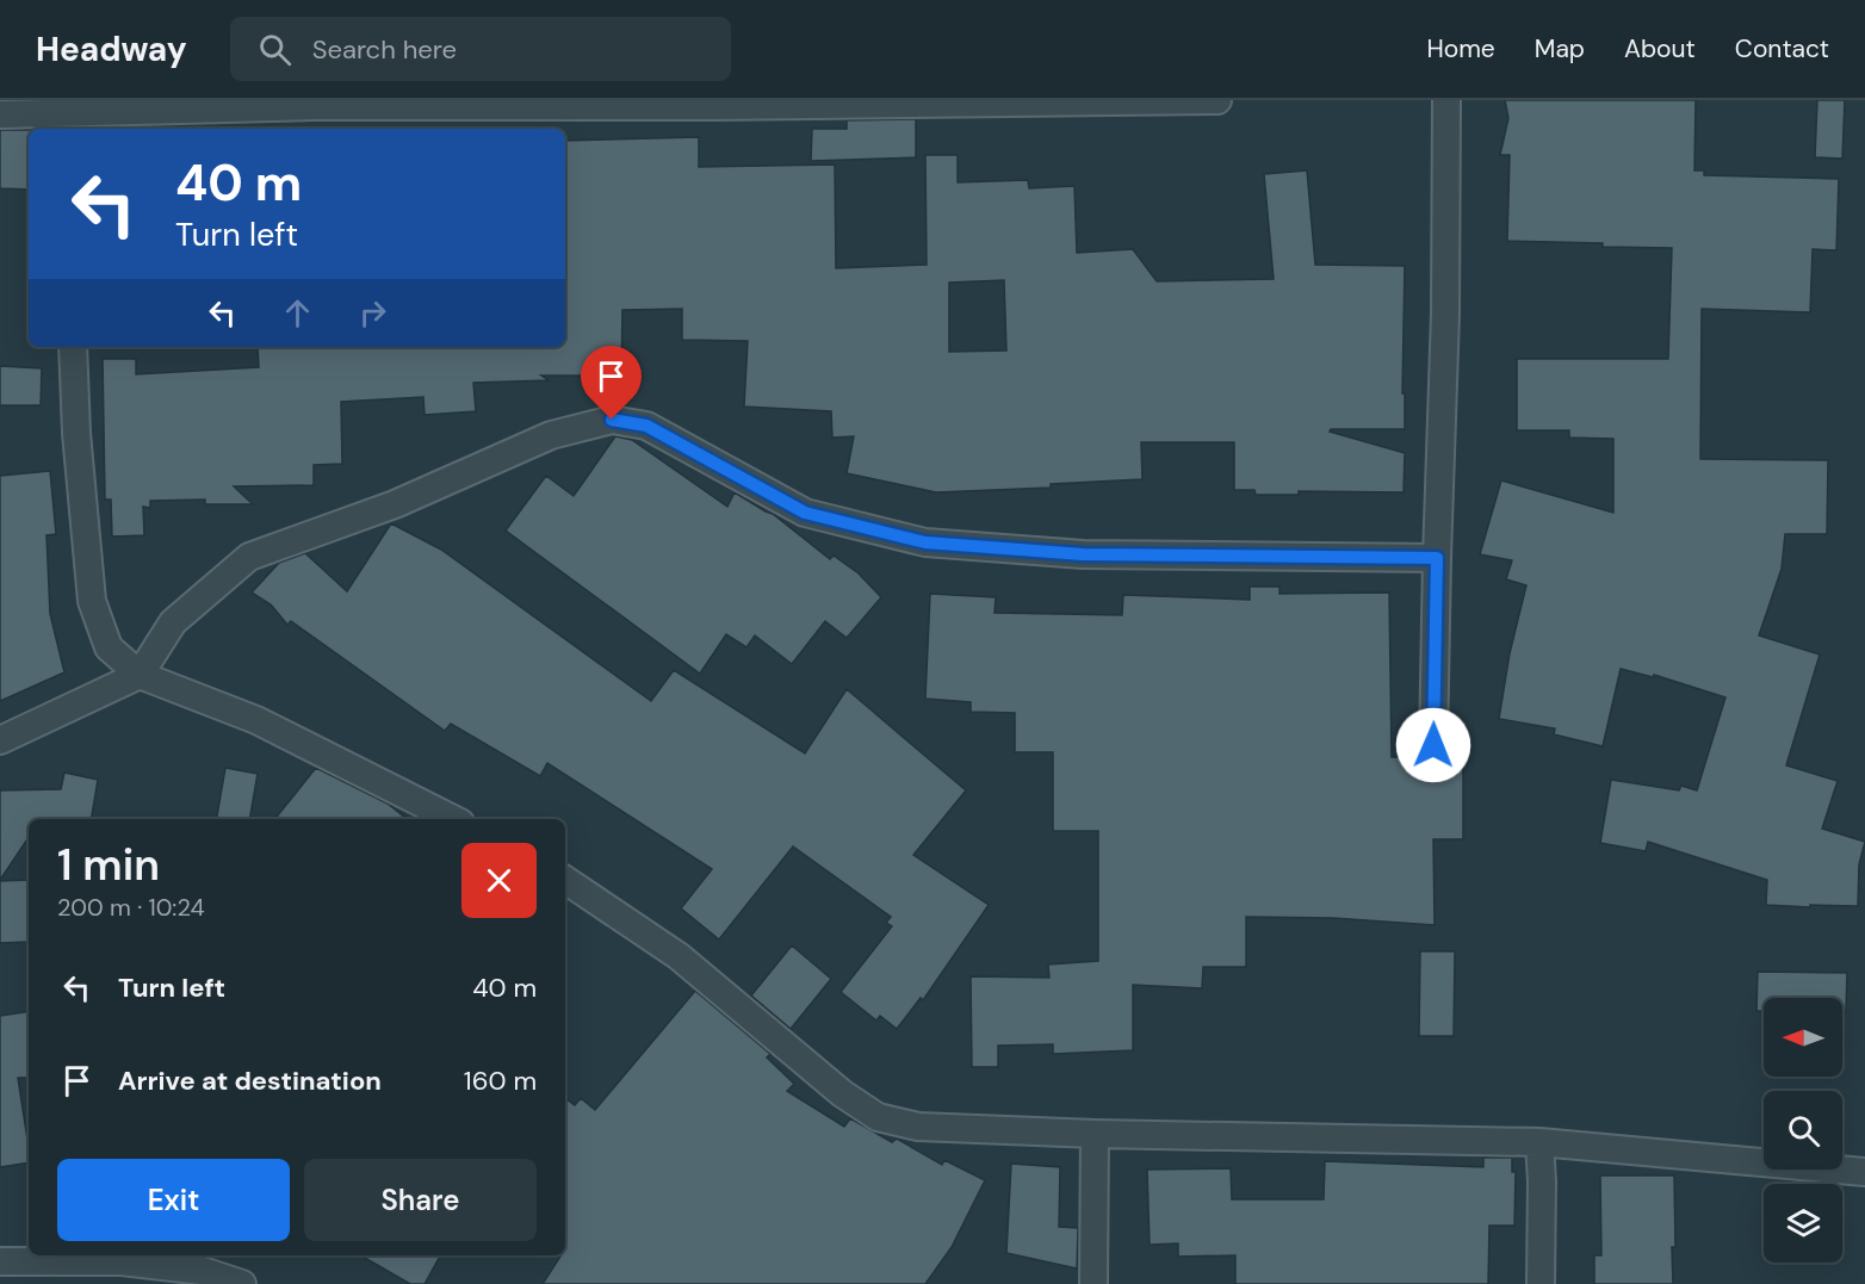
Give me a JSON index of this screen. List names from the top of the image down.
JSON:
{
  "north": "left",
  "page": {
    "header": "Headway",
    "search": "Search here",
    "nav": [
      "Home",
      "Map",
      "About",
      "Contact"
    ],
    "turn": ["40 m", "Turn left"],
    "heading": ["1 min", "200 m · 10:24"],
    "list": [
      {
        "name": "Turn left",
        "value": "40 m"
      },
      {
        "name": "Arrive at destination",
        "value": "160 m"
      }
    ],
    "buttons": ["Exit", "Share"]
  }
}
